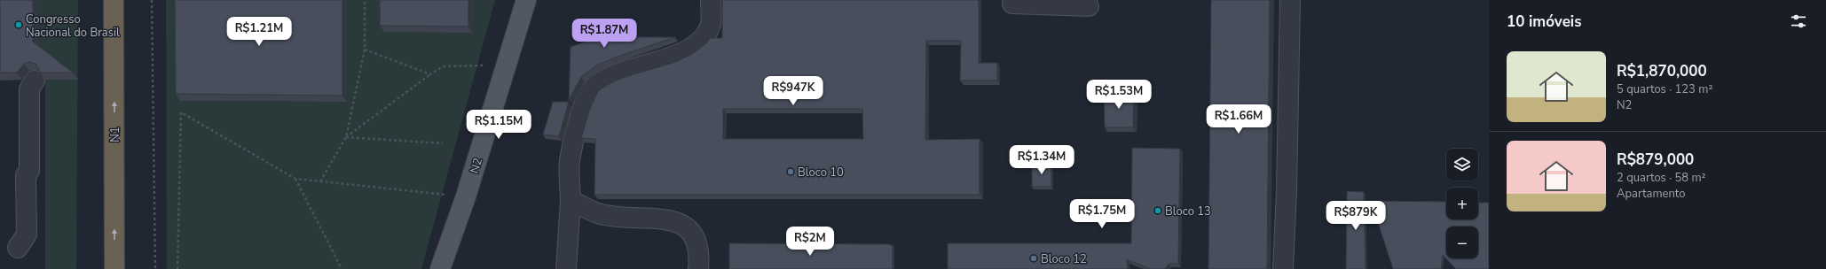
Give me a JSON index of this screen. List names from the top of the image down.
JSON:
{
  "streets": {
    "highway": ["N1"],
    "main road": ["N2"]
  },
  "one_way": ["N1"],
  "places": [
    "Congresso Nacional do Brasil",
    "Bloco 10",
    "Bloco 13",
    "Bloco 12"
  ],
  "page": {
    "heading": "10 imóveis",
    "price": [
      "R$1.21M",
      "R$1.87M",
      "R$947K",
      "R$1.53M",
      "R$1.66M",
      "R$1.15M",
      "R$1.34M",
      "R$1.75M",
      "R$879K",
      "R$2M"
    ],
    "list": [
      {
        "name": "R$1,870,000",
        "note": "5 quartos · 123 m² · N2"
      },
      {
        "name": "R$879,000",
        "note": "2 quartos · 58 m² · Apartamento"
      }
    ],
    "map_buttons": ["+", "−"]
  }
}
